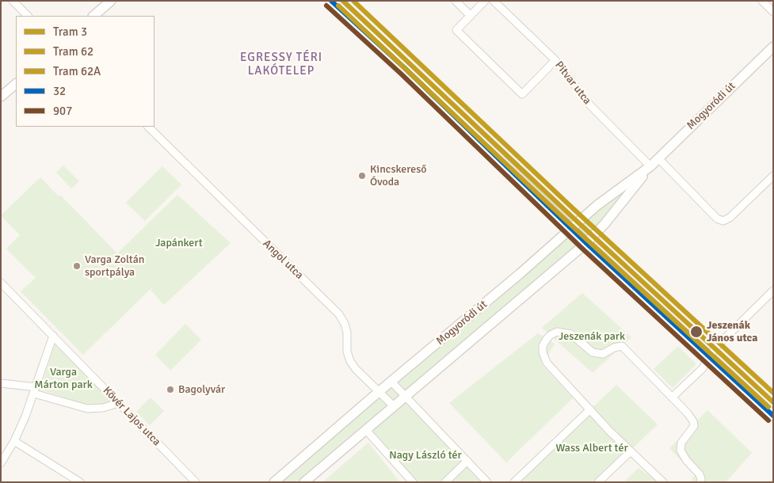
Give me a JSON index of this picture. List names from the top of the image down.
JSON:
{
  "streets": {
    "street": [
      "Pitvar utca",
      "Mogyoródi út",
      "Angol utca",
      "Kövér Lajos utca"
    ]
  },
  "crossings": [
    ["Pitvar utca", "Mogyoródi út"],
    ["Mogyoródi út", "Angol utca"]
  ],
  "districts": ["EGRESSY TÉRI LAKÓTELEP"],
  "parks": [
    "Japánkert",
    "Jeszenák park",
    "Varga Márton park",
    "Wass Albert tér",
    "Nagy László tér"
  ],
  "places": [
    "Kincskereső Óvoda",
    "Varga Zoltán sportpálya",
    "Jeszenák János utca",
    "Bagolyvár"
  ],
  "lines": [
    "tram line 3",
    "tram line 62A",
    "transit line 32",
    "tram line 62",
    "transit line 907"
  ],
  "legend": [
    "Tram 3",
    "Tram 62",
    "Tram 62A",
    "32",
    "907"
  ]
}
